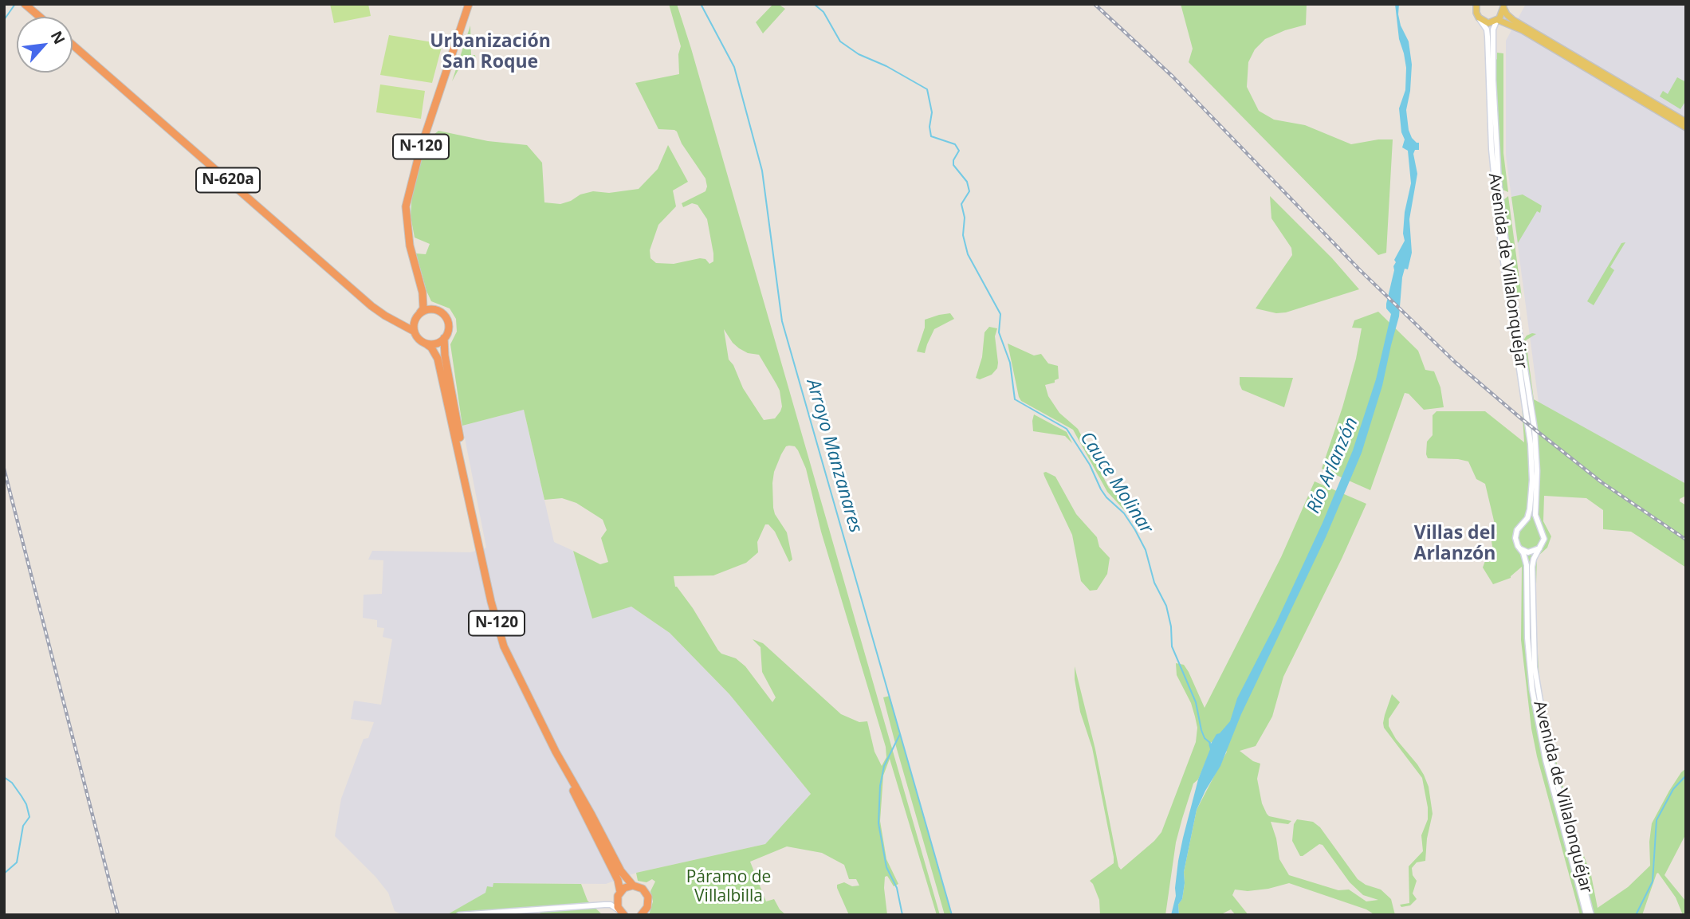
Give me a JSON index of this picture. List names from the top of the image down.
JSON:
{
  "streets": {
    "highway": ["N-120", "N-620a"],
    "street": ["Avenida de Villalonquéjar"]
  },
  "crossings": [
    ["N-120", "N-620a"]
  ],
  "districts": ["Urbanización San Roque", "Villas del Arlanzón"],
  "water": ["Arroyo Manzanares", "Río Arlanzón", "Cauce Molinar"],
  "parks": ["Páramo de Villalbilla"],
  "north": "top right"
}
